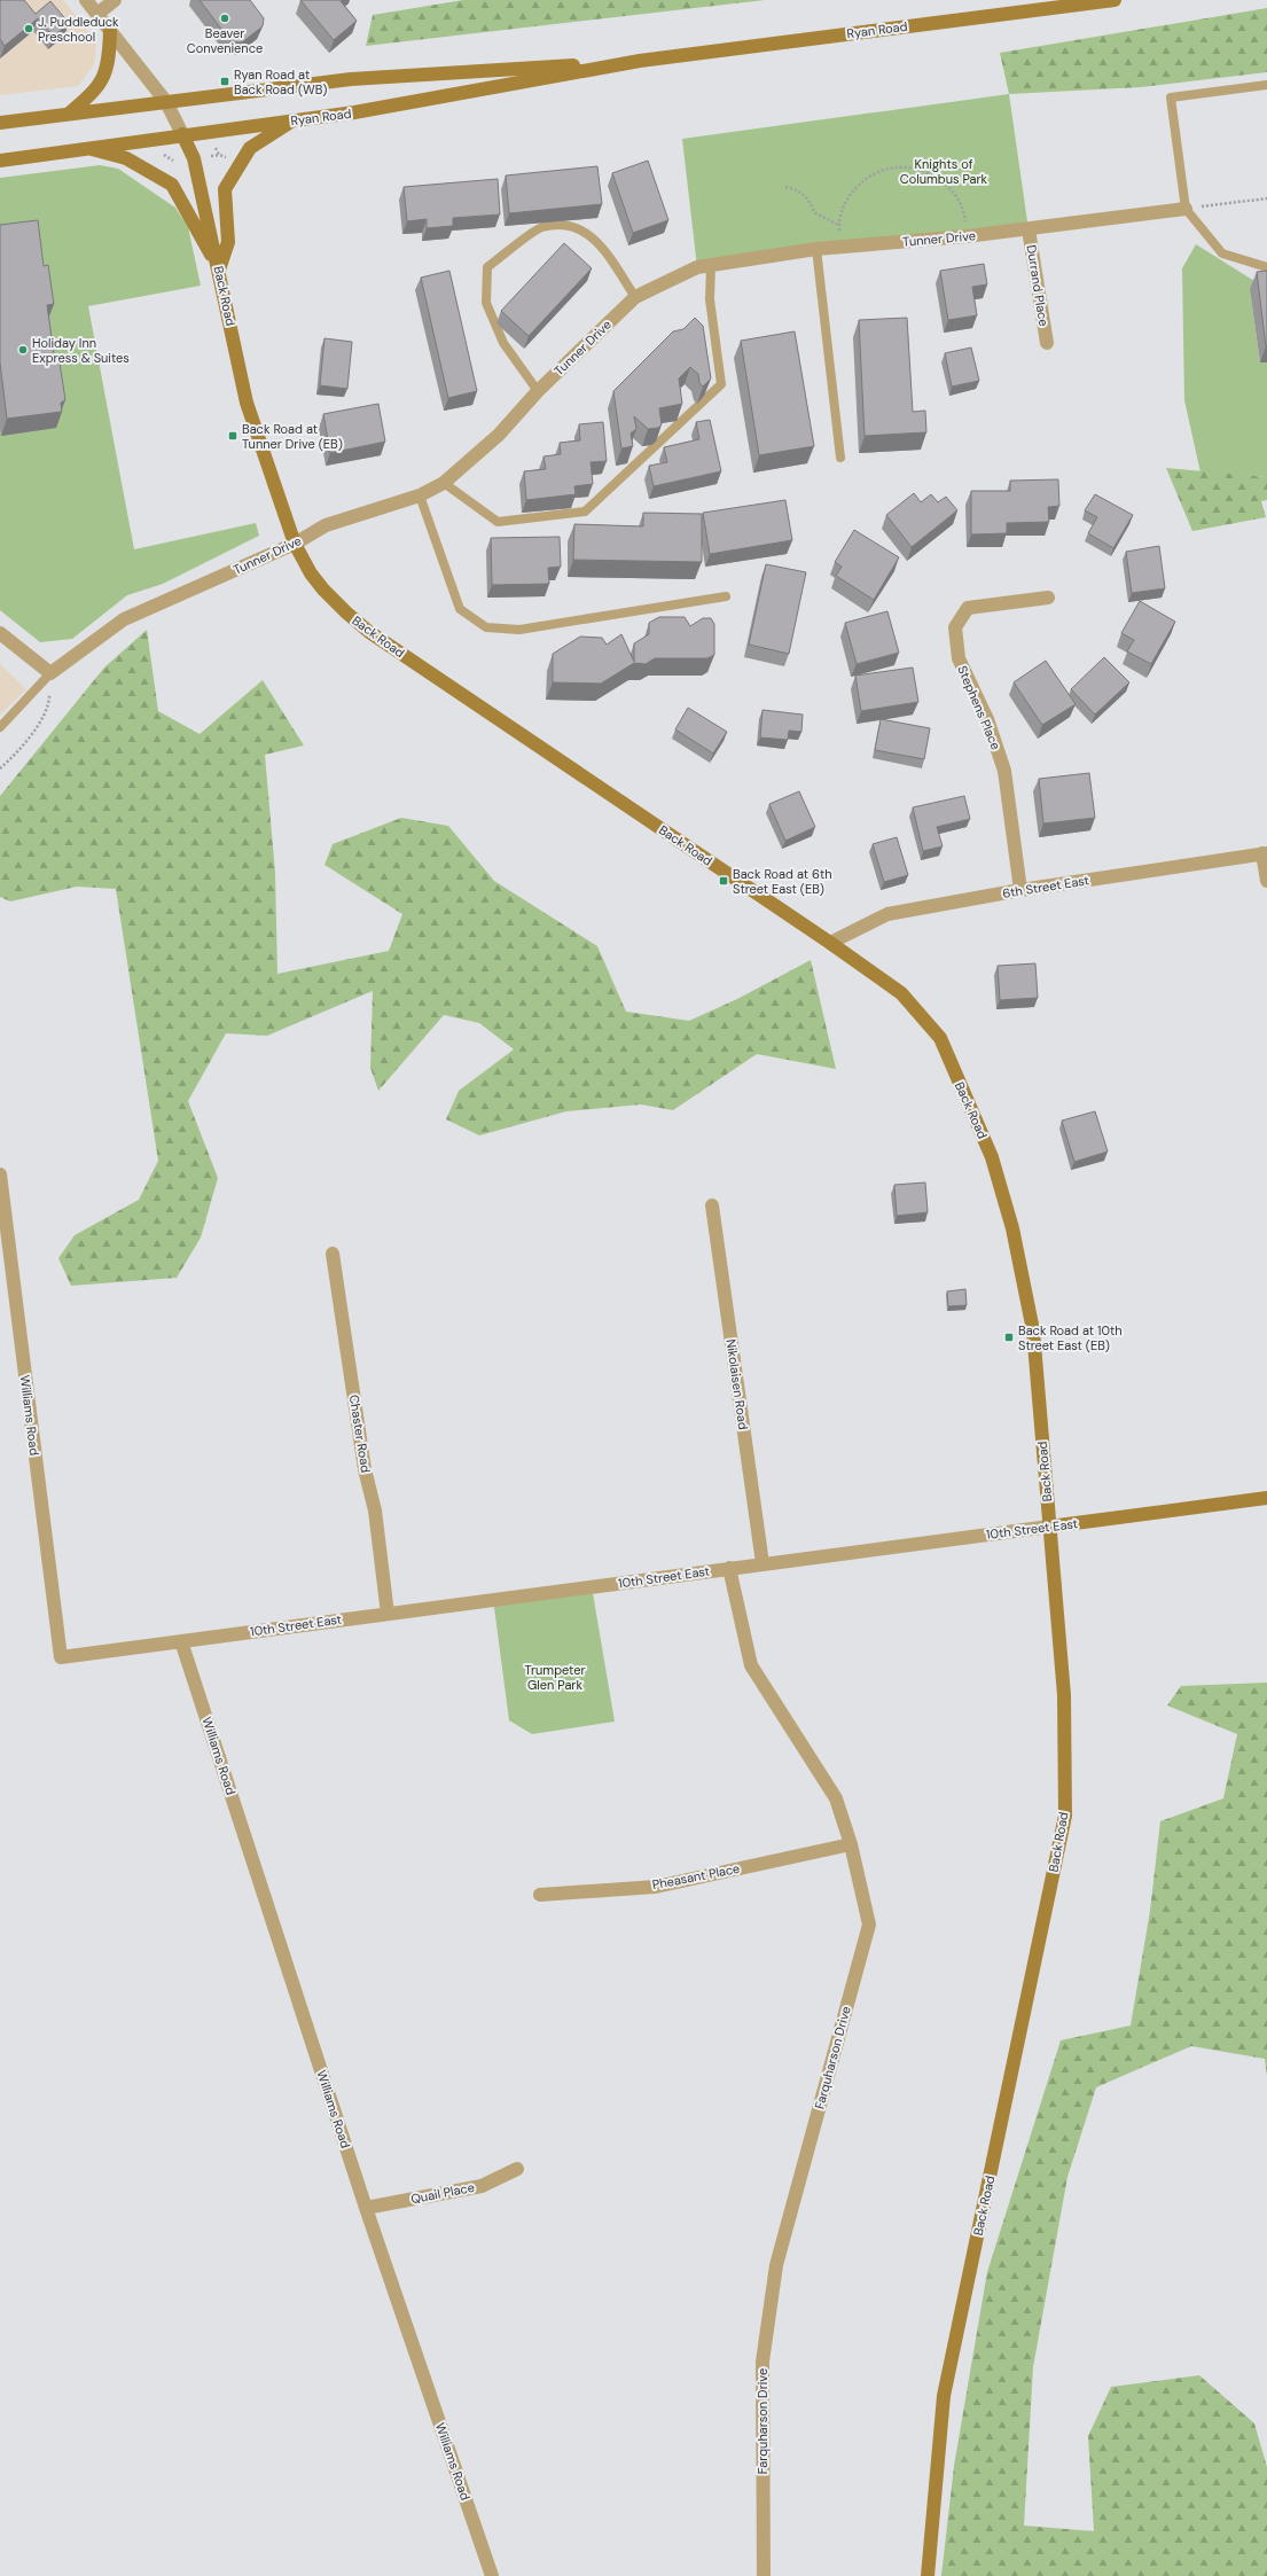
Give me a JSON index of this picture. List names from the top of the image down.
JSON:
{
  "streets": {
    "street": [
      "Ryan Road",
      "Tunner Drive",
      "Durrand Place",
      "Back Road",
      "Stephens Place",
      "6th Street East",
      "Nikolaisen Road",
      "Williams Road",
      "Chaster Road",
      "10th Street East",
      "Pheasant Place",
      "Farquharson Drive",
      "Quail Place"
    ]
  },
  "crossings": [
    ["Ryan Road", "Back Road"],
    ["Tunner Drive", "Durrand Place"],
    ["Tunner Drive", "Back Road"],
    ["Back Road", "6th Street East"],
    ["Back Road", "10th Street East"],
    ["Stephens Place", "6th Street East"],
    ["Nikolaisen Road", "10th Street East"],
    ["Williams Road", "10th Street East"],
    ["Williams Road", "Quail Place"],
    ["Chaster Road", "10th Street East"],
    ["10th Street East", "Farquharson Drive"],
    ["Pheasant Place", "Farquharson Drive"]
  ],
  "parks": ["Knights of Columbus Park", "Trumpeter Glen Park"],
  "places": {
    "other": ["Beaver Convenience", "J. Puddleduck Preschool", "Holiday Inn Express & Suites"],
    "transit": [
      "Ryan Road at Back Road (WB)",
      "Back Road at Tunner Drive (EB)",
      "Back Road at 6th Street East (EB)",
      "Back Road at 10th Street East (EB)"
    ]
  }
}
